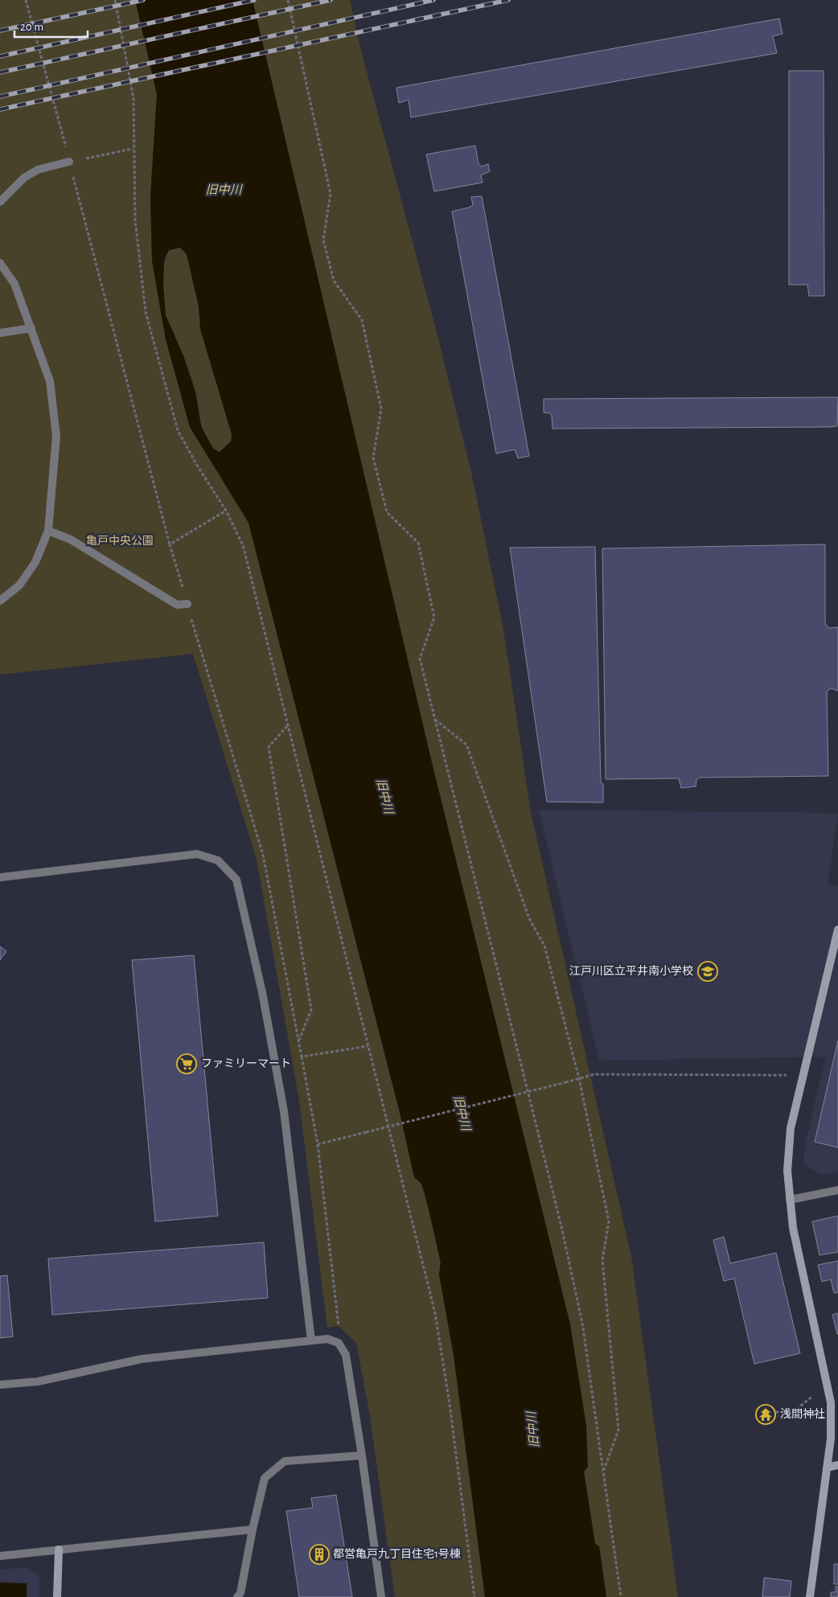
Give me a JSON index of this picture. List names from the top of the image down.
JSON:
{
  "water": ["旧中川"],
  "parks": ["亀戸中央公園"],
  "places": {
    "school or university": ["江戸川区立平井南小学校"],
    "supermarket": ["ファミリーマート"],
    "temple": ["浅間神社"],
    "building": ["都営亀戸九丁目住宅1号棟"]
  },
  "scale_bar": "20 m"
}
